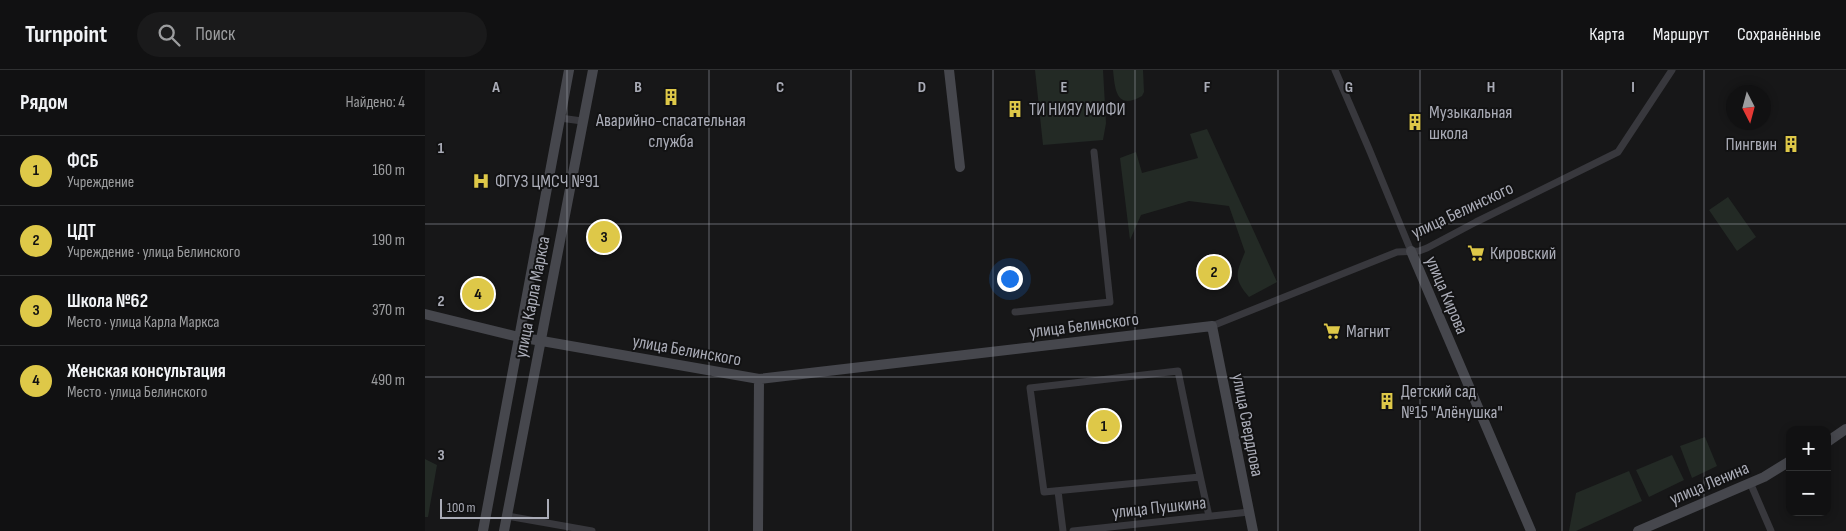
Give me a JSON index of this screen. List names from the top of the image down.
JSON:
{
  "streets": {
    "street": [
      "улица Белинского",
      "улица Кирова",
      "улица Карла Маркса",
      "улица Свердлова",
      "улица Ленина",
      "улица Пушкина"
    ]
  },
  "crossings": [
    ["улица Белинского", "улица Кирова"],
    ["улица Белинского", "улица Карла Маркса"],
    ["улица Белинского", "улица Свердлова"],
    ["улица Свердлова", "улица Пушкина"]
  ],
  "places": {
    "building": [
      "Аварийно-спасательная служба",
      "ТИ НИЯУ МИФИ",
      "Музыкальная школа",
      "Пингвин",
      "Детский сад №15 \"Алёнушка\""
    ],
    "hospital": ["ФГУЗ ЦМСЧ №91"],
    "supermarket": ["Кировский", "Магнит"]
  },
  "scale_bar": "100 m",
  "north": "bottom",
  "page": {
    "header": "Turnpoint",
    "search": "Поиск",
    "nav": ["Карта", "Маршрут", "Сохранённые"],
    "heading": ["Рядом", "Найдено: 4"],
    "list": [
      {
        "mark": "1",
        "name": "ФСБ",
        "note": "Учреждение",
        "value": "160 m"
      },
      {
        "mark": "2",
        "name": "ЦДТ",
        "note": "Учреждение · улица Белинского",
        "value": "190 m"
      },
      {
        "mark": "3",
        "name": "Школа №62",
        "note": "Место · улица Карла Маркса",
        "value": "370 m"
      },
      {
        "mark": "4",
        "name": "Женская консультация",
        "note": "Место · улица Белинского",
        "value": "490 m"
      }
    ],
    "pins": [
      "3",
      "2",
      "4",
      "1"
    ],
    "map_buttons": ["+", "−"],
    "scale": "100 m"
  },
  "grid": {
    "columns": [
      "A",
      "B",
      "C",
      "D",
      "E",
      "F",
      "G",
      "H",
      "I"
    ],
    "rows": ["1", "2", "3"]
  }
}
